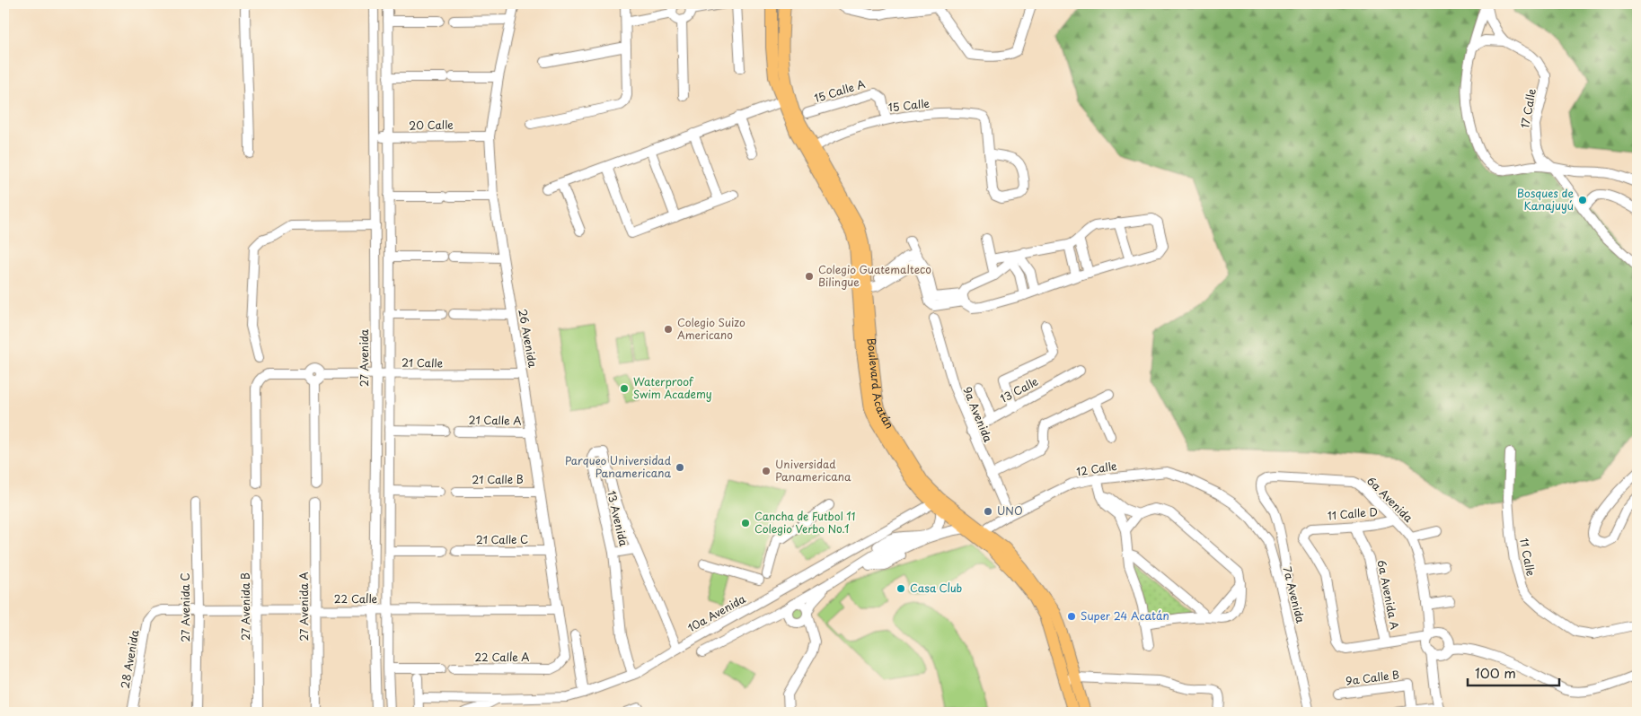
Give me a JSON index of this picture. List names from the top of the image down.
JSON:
{
  "streets": {
    "main road": ["Boulevard Acatán"],
    "street": [
      "15 Calle A",
      "15 Calle",
      "17 Calle",
      "20 Calle",
      "26 Avenida",
      "27 Avenida",
      "21 Calle",
      "13 Calle",
      "9a Avenida",
      "21 Calle A",
      "12 Calle",
      "21 Calle B",
      "6a Avenida",
      "11 Calle D",
      "13 Avenida",
      "21 Calle C",
      "11 Calle",
      "7a Avenida",
      "6a Avenida A",
      "22 Calle",
      "27 Avenida B",
      "27 Avenida A",
      "27 Avenida C",
      "10a Avenida",
      "22 Calle A",
      "28 Avenida",
      "9a Calle B"
    ]
  },
  "crossings": [
    ["15 Calle A", "15 Calle"],
    ["15 Calle", "Boulevard Acatán"],
    ["20 Calle", "26 Avenida"],
    ["20 Calle", "27 Avenida"],
    ["26 Avenida", "21 Calle"],
    ["26 Avenida", "21 Calle A"],
    ["26 Avenida", "21 Calle B"],
    ["26 Avenida", "21 Calle C"],
    ["26 Avenida", "22 Calle"],
    ["26 Avenida", "22 Calle A"],
    ["27 Avenida", "21 Calle"],
    ["27 Avenida", "22 Calle"],
    ["Boulevard Acatán", "12 Calle"],
    ["Boulevard Acatán", "10a Avenida"],
    ["13 Calle", "9a Avenida"],
    ["9a Avenida", "12 Calle"],
    ["12 Calle", "7a Avenida"],
    ["6a Avenida", "11 Calle D"],
    ["6a Avenida", "7a Avenida"],
    ["11 Calle D", "6a Avenida A"],
    ["13 Avenida", "10a Avenida"],
    ["22 Calle", "27 Avenida B"],
    ["22 Calle", "27 Avenida A"],
    ["22 Calle", "27 Avenida C"],
    ["22 Calle", "28 Avenida"]
  ],
  "places": [
    "Bosques de Kanajuyú",
    "Colegio Guatemalteco Bilingue",
    "Colegio Suizo Americano",
    "Waterproof Swim Academy",
    "Parqueo Universidad Panamericana",
    "Universidad Panamericana",
    "UNO",
    "Cancha de Futbol 11 Colegio Verbo No.1",
    "Casa Club",
    "Super 24 Acatán"
  ],
  "scale_bar": "100 m"
}
